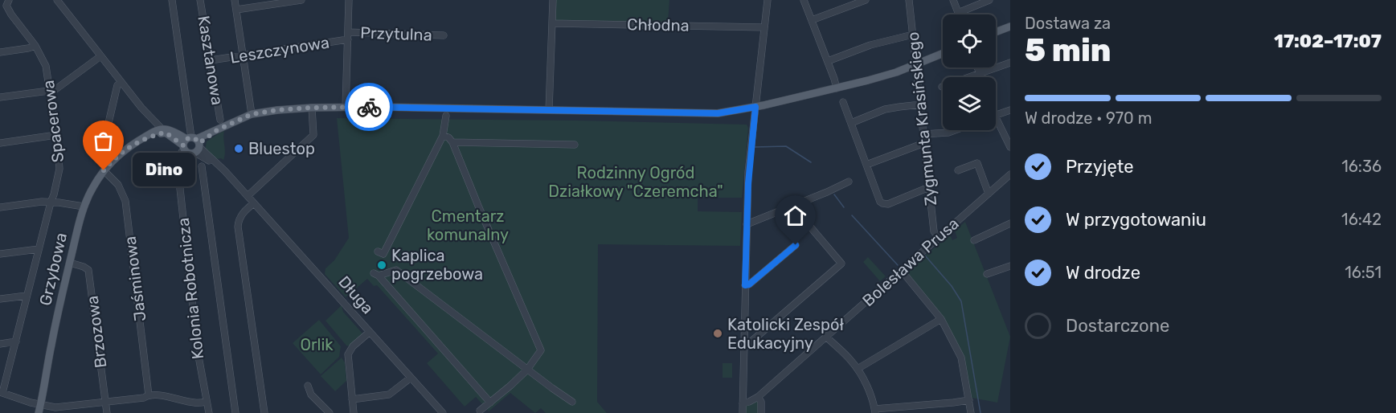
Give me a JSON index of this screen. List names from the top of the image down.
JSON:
{
  "streets": {
    "main road": ["Grzybowa", "Długa"],
    "street": [
      "Chłodna",
      "Przytulna",
      "Leszczynowa",
      "Kasztanowa",
      "Zygmunta Krasińskiego",
      "Spacerowa",
      "Bolesława Prusa",
      "Jaśminowa",
      "Kolonia Robotnicza",
      "Brzozowa"
    ]
  },
  "crossings": [
    ["Przytulna", "Leszczynowa"],
    ["Leszczynowa", "Kasztanowa"],
    ["Zygmunta Krasińskiego", "Bolesława Prusa"],
    ["Grzybowa", "Jaśminowa"],
    ["Grzybowa", "Długa"],
    ["Grzybowa", "Brzozowa"],
    ["Kolonia Robotnicza", "Długa"]
  ],
  "parks": ["Rodzinny Ogród Działkowy \"Czeremcha\"", "Cmentarz komunalny", "Orlik"],
  "places": [
    "Bluestop",
    "Dino",
    "Kaplica pogrzebowa",
    "Katolicki Zespół Edukacyjny"
  ],
  "page": {
    "heading": ["5 min", "Dostawa za", "17:02–17:07"],
    "bar": "W drodze · 970 m",
    "list": [
      ["Przyjęte", "16:36"],
      ["W przygotowaniu", "16:42"],
      ["W drodze", "16:51"],
      "Dostarczone"
    ],
    "bubble": "Dino"
  }
}
